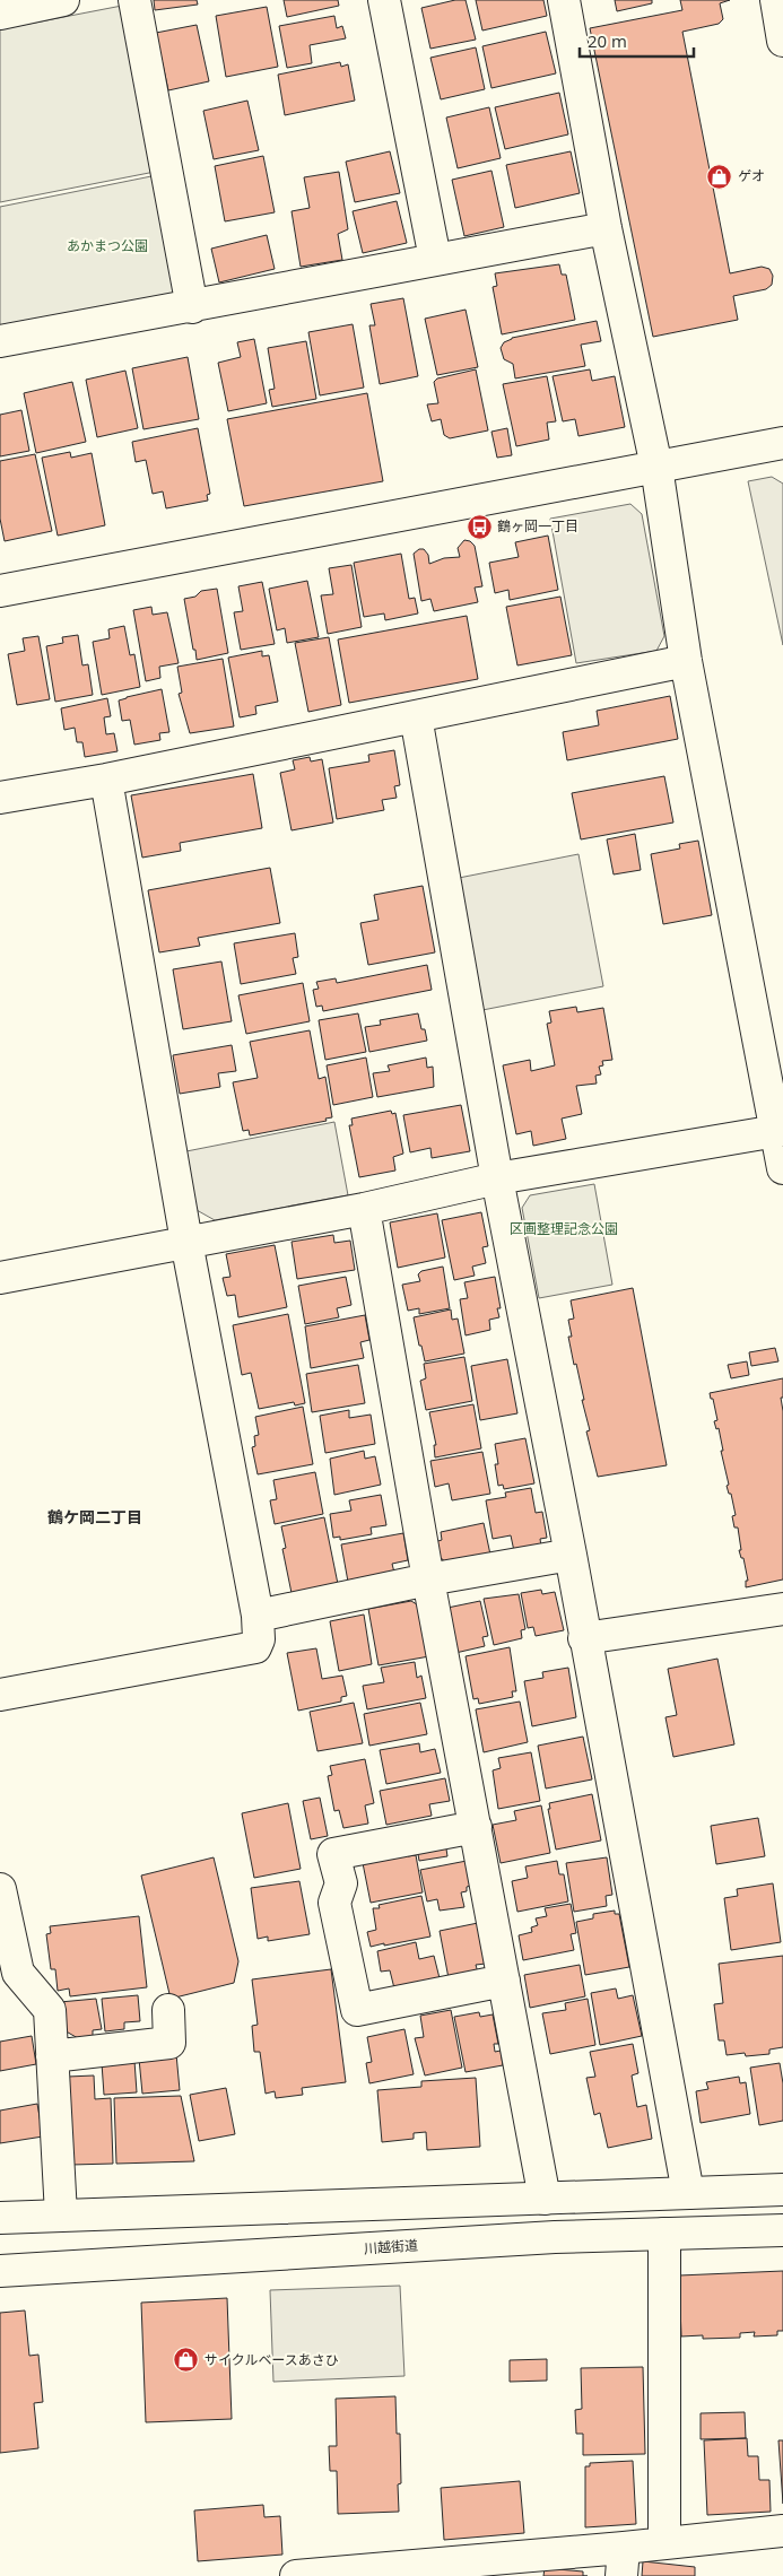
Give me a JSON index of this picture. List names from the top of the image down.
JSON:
{
  "streets": {
    "main road": ["川越街道"]
  },
  "districts": ["鶴ケ岡二丁目"],
  "parks": ["あかまつ公園", "区画整理記念公園"],
  "places": {
    "shop": ["ゲオ", "サイクルベースあさひ"],
    "bus stop": ["鶴ヶ岡一丁目"]
  },
  "scale_bar": "20 m"
}
